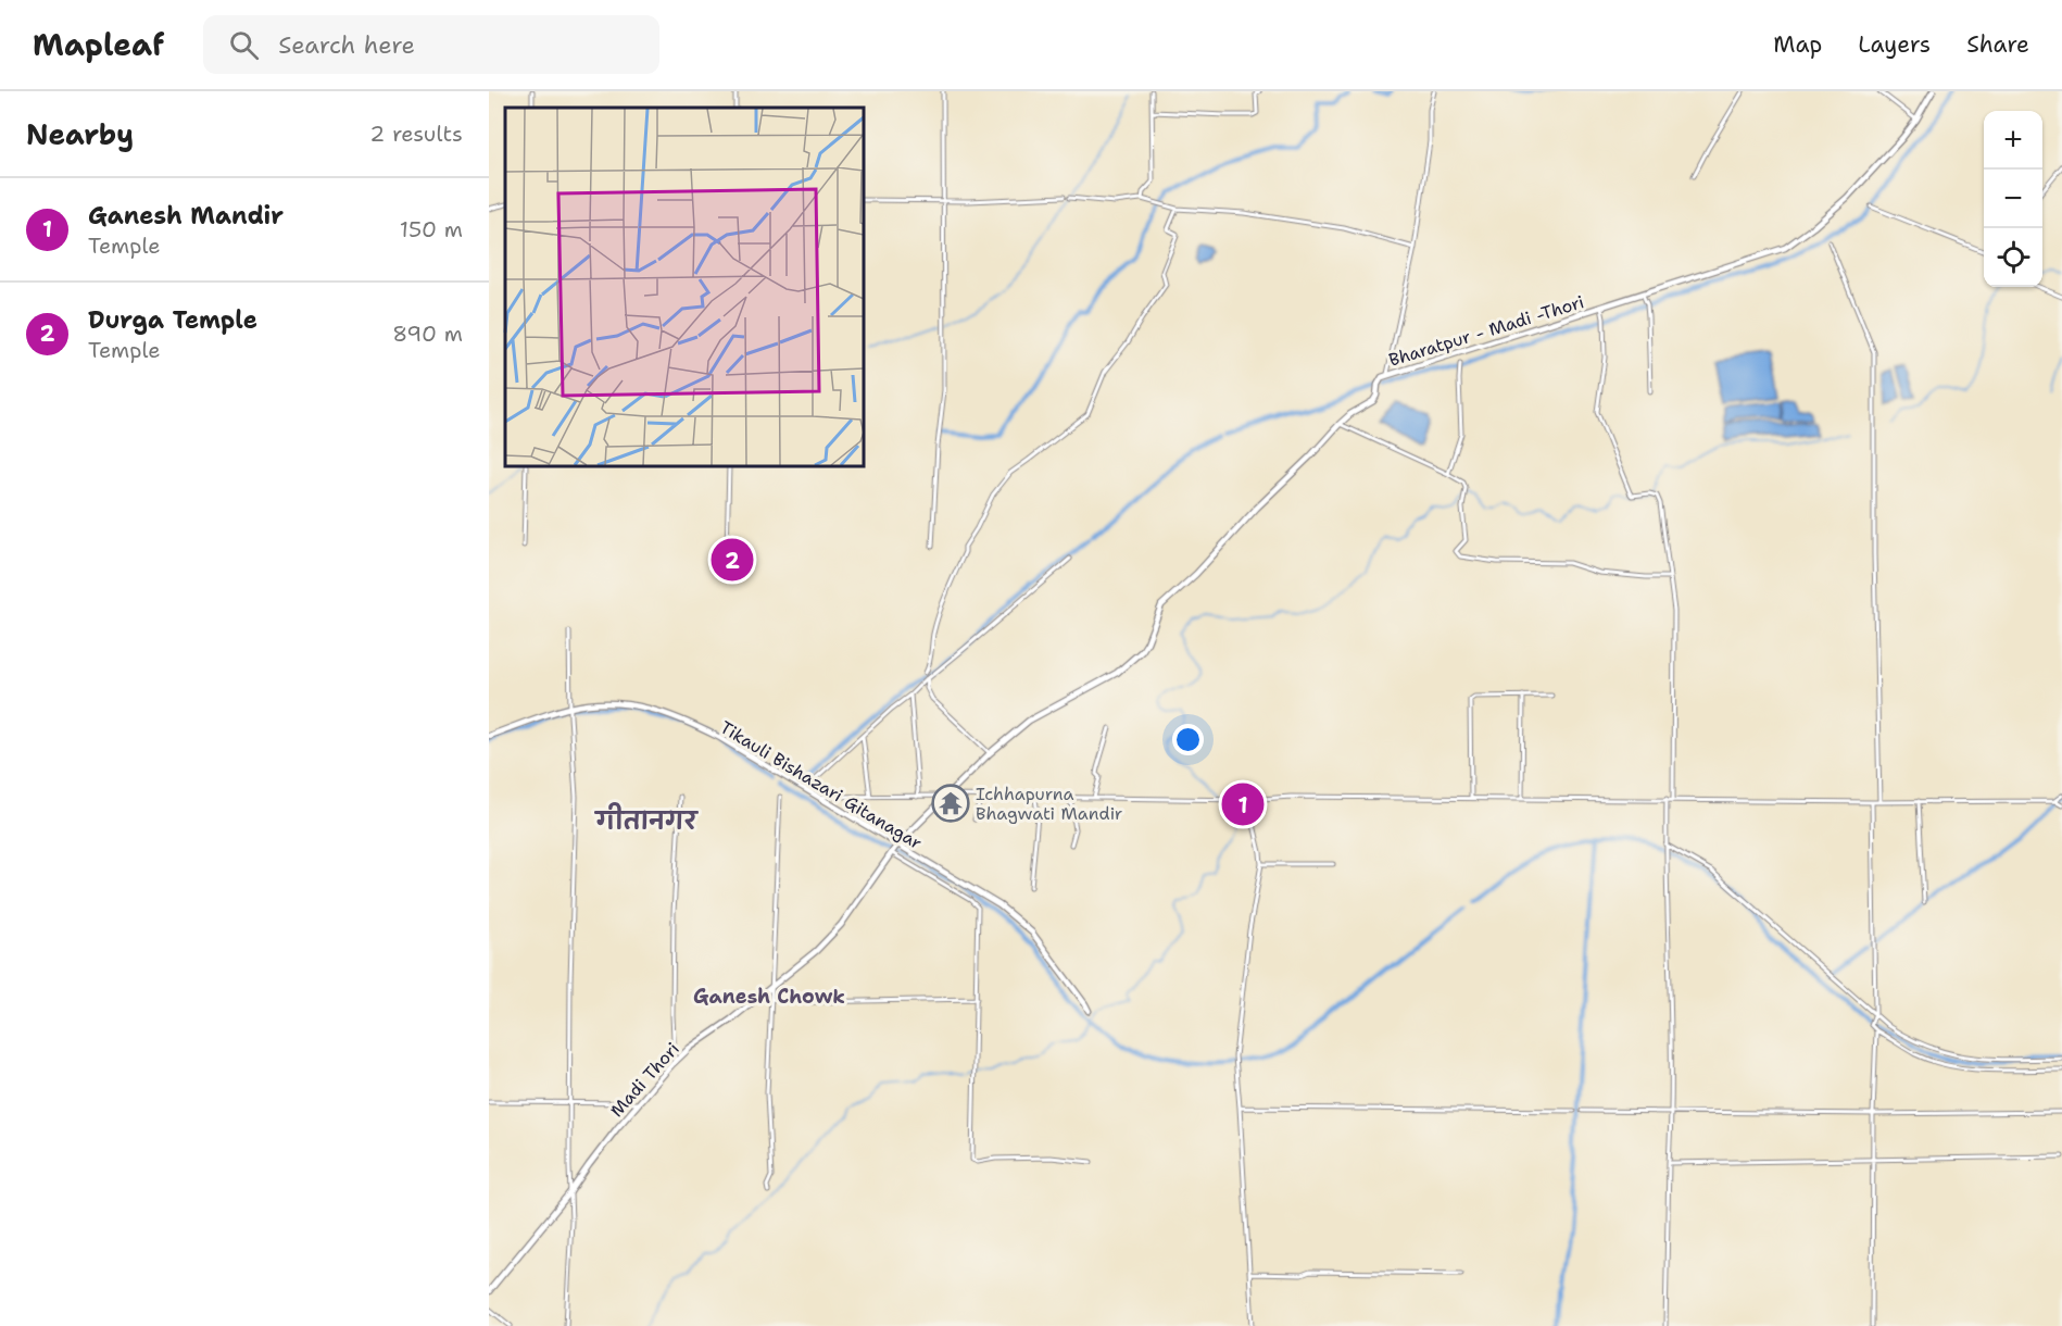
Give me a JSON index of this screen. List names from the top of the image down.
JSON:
{
  "streets": {
    "main road": ["Bharatpur - Madi -Thori", "Tikauli Bishazari Gitanagar", "Madi Thori"]
  },
  "crossings": [
    ["Bharatpur - Madi -Thori", "Tikauli Bishazari Gitanagar"],
    ["Bharatpur - Madi -Thori", "Madi Thori"],
    ["Tikauli Bishazari Gitanagar", "Madi Thori"]
  ],
  "districts": ["गीतानगर", "Ganesh Chowk"],
  "places": {
    "temple": ["Ichhapurna Bhagwati Mandir"]
  },
  "page": {
    "header": "Mapleaf",
    "search": "Search here",
    "nav": ["Map", "Layers", "Share"],
    "heading": ["Nearby", "2 results"],
    "map_buttons": ["+", "−"],
    "list": [
      {
        "mark": "1",
        "name": "Ganesh Mandir",
        "note": "Temple",
        "value": "150 m"
      },
      {
        "mark": "2",
        "name": "Durga Temple",
        "note": "Temple",
        "value": "890 m"
      }
    ],
    "pins": ["2", "1"]
  }
}
